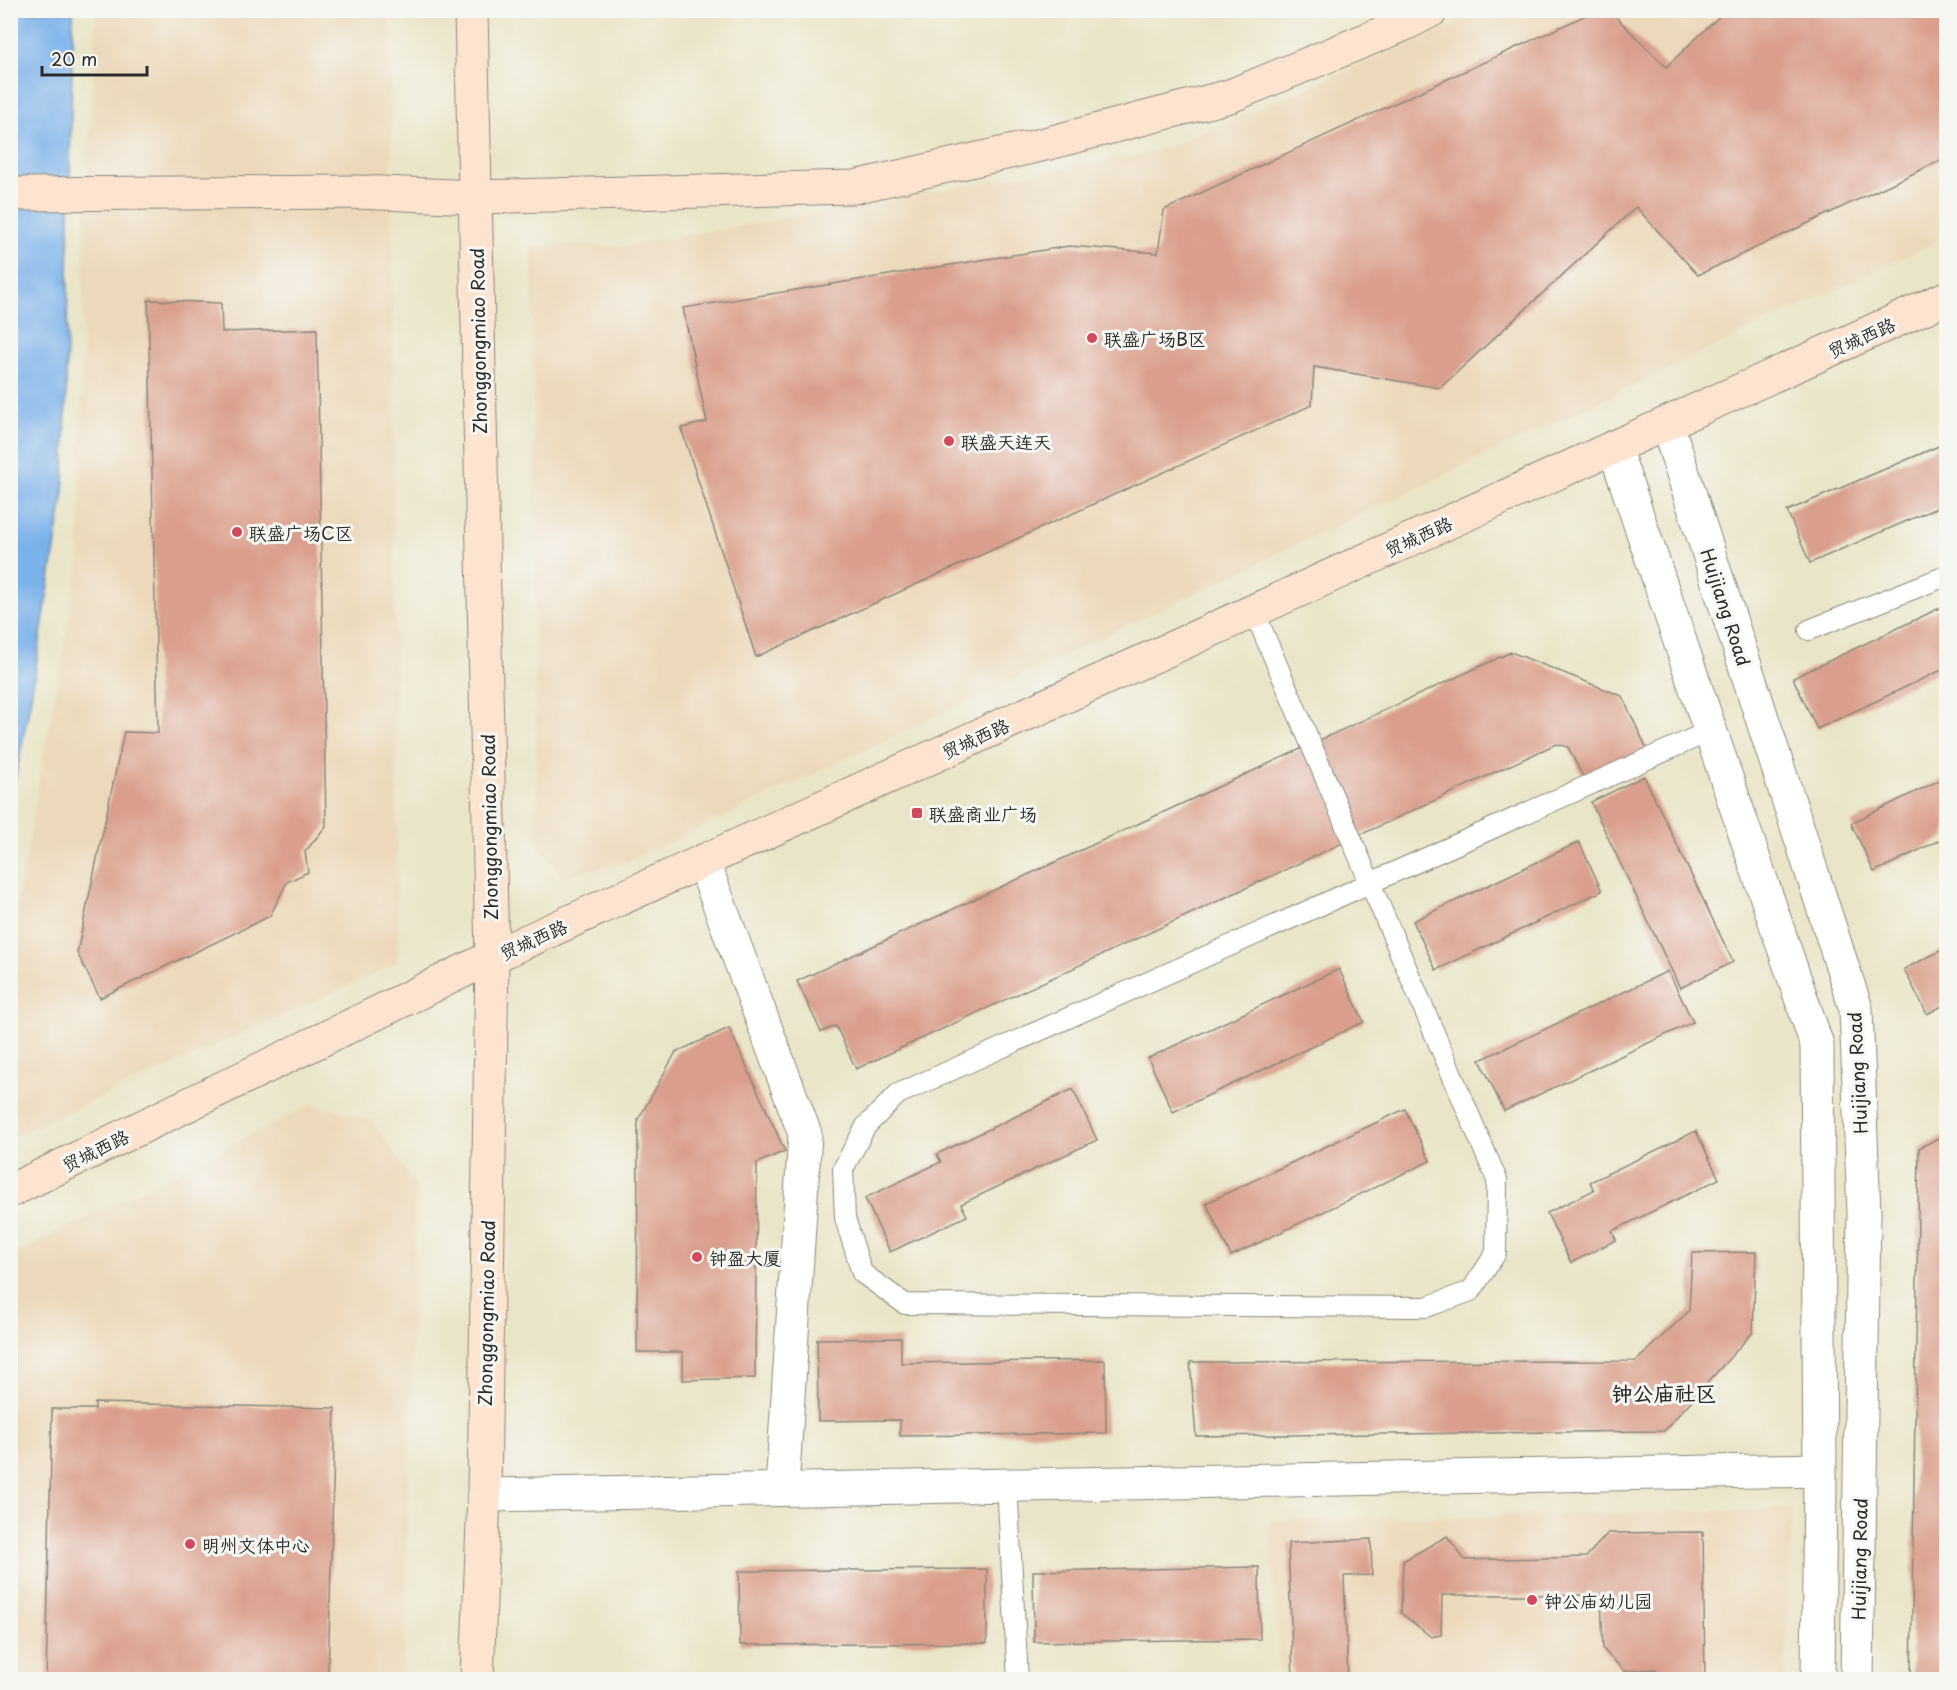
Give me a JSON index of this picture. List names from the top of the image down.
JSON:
{
  "streets": {
    "street": ["贸城西路", "Zhonggongmiao Road", "Huijiang Road"]
  },
  "crossings": [
    ["贸城西路", "Zhonggongmiao Road"],
    ["贸城西路", "Huijiang Road"]
  ],
  "districts": ["钟公庙社区"],
  "places": {
    "other": [
      "联盛广场B区",
      "联盛天连天",
      "联盛广场C区",
      "钟盈大厦",
      "明州文体中心",
      "钟公庙幼儿园"
    ],
    "transit": ["联盛商业广场"]
  },
  "scale_bar": "20 m"
}
